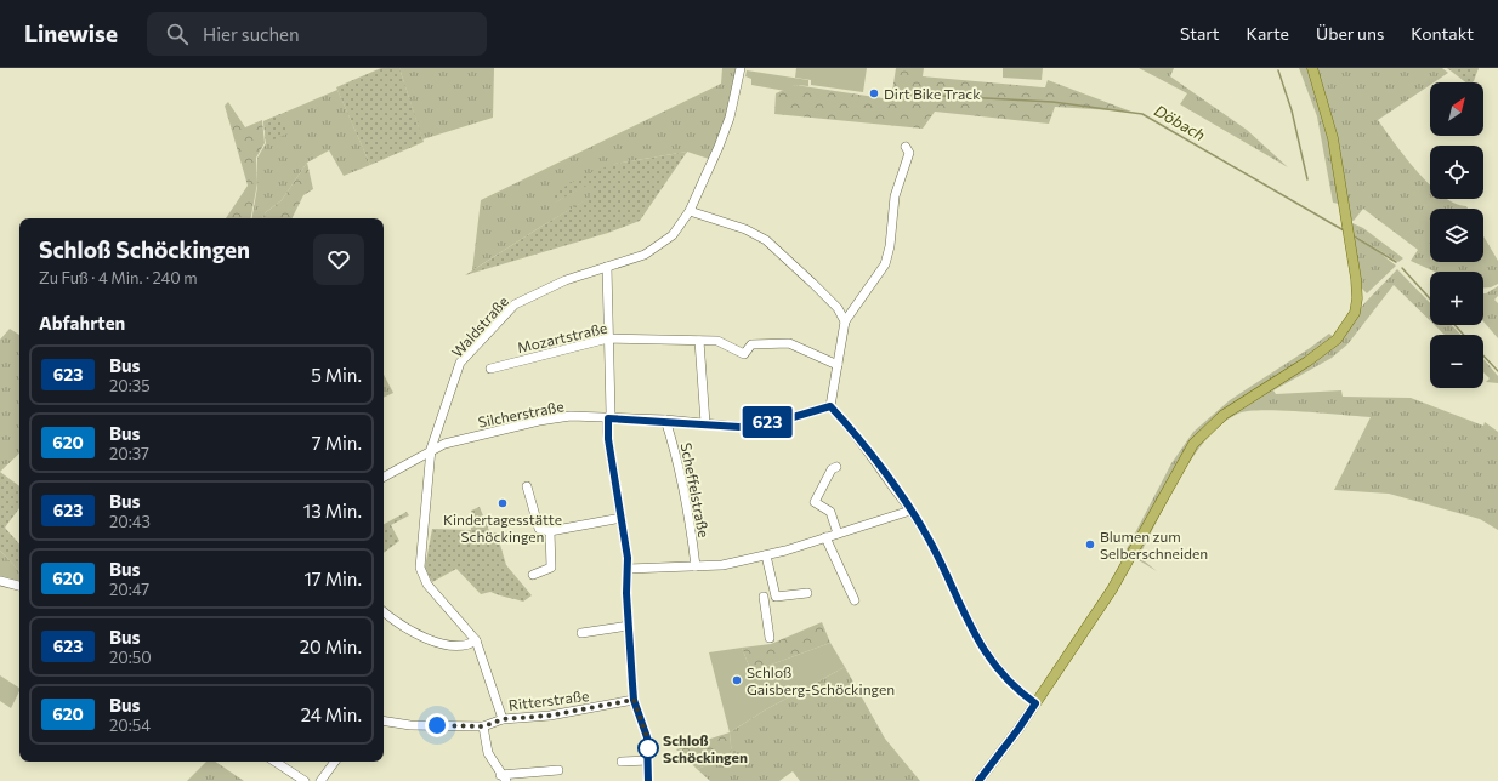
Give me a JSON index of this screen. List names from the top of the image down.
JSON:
{
  "streets": {
    "street": [
      "Waldstraße",
      "Mozartstraße",
      "Silcherstraße",
      "Scheffelstraße",
      "Ritterstraße"
    ]
  },
  "crossings": [
    ["Waldstraße", "Silcherstraße"],
    ["Waldstraße", "Ritterstraße"],
    ["Silcherstraße", "Scheffelstraße"]
  ],
  "water": ["Döbach"],
  "places": [
    "Dirt Bike Track",
    "Kindertagesstätte Schöckingen",
    "Blumen zum Selberschneiden",
    "Schloß Gaisberg-Schöckingen",
    "Schloß Schöckingen"
  ],
  "lines": ["bus line 623"],
  "north": "top right",
  "page": {
    "header": "Linewise",
    "search": "Hier suchen",
    "nav": [
      "Start",
      "Karte",
      "Über uns",
      "Kontakt"
    ],
    "on_map": "623",
    "map_buttons": ["+", "−"],
    "heading": [
      ["Schloß Schöckingen", "Zu Fuß · 4 Min. · 240 m"],
      "Abfahrten"
    ],
    "list": [
      {
        "mark": "623",
        "name": "Bus",
        "note": "20:35",
        "value": "5 Min."
      },
      {
        "mark": "620",
        "name": "Bus",
        "note": "20:37",
        "value": "7 Min."
      },
      {
        "mark": "623",
        "name": "Bus",
        "note": "20:43",
        "value": "13 Min."
      },
      {
        "mark": "620",
        "name": "Bus",
        "note": "20:47",
        "value": "17 Min."
      },
      {
        "mark": "623",
        "name": "Bus",
        "note": "20:50",
        "value": "20 Min."
      },
      {
        "mark": "620",
        "name": "Bus",
        "note": "20:54",
        "value": "24 Min."
      }
    ]
  }
}
